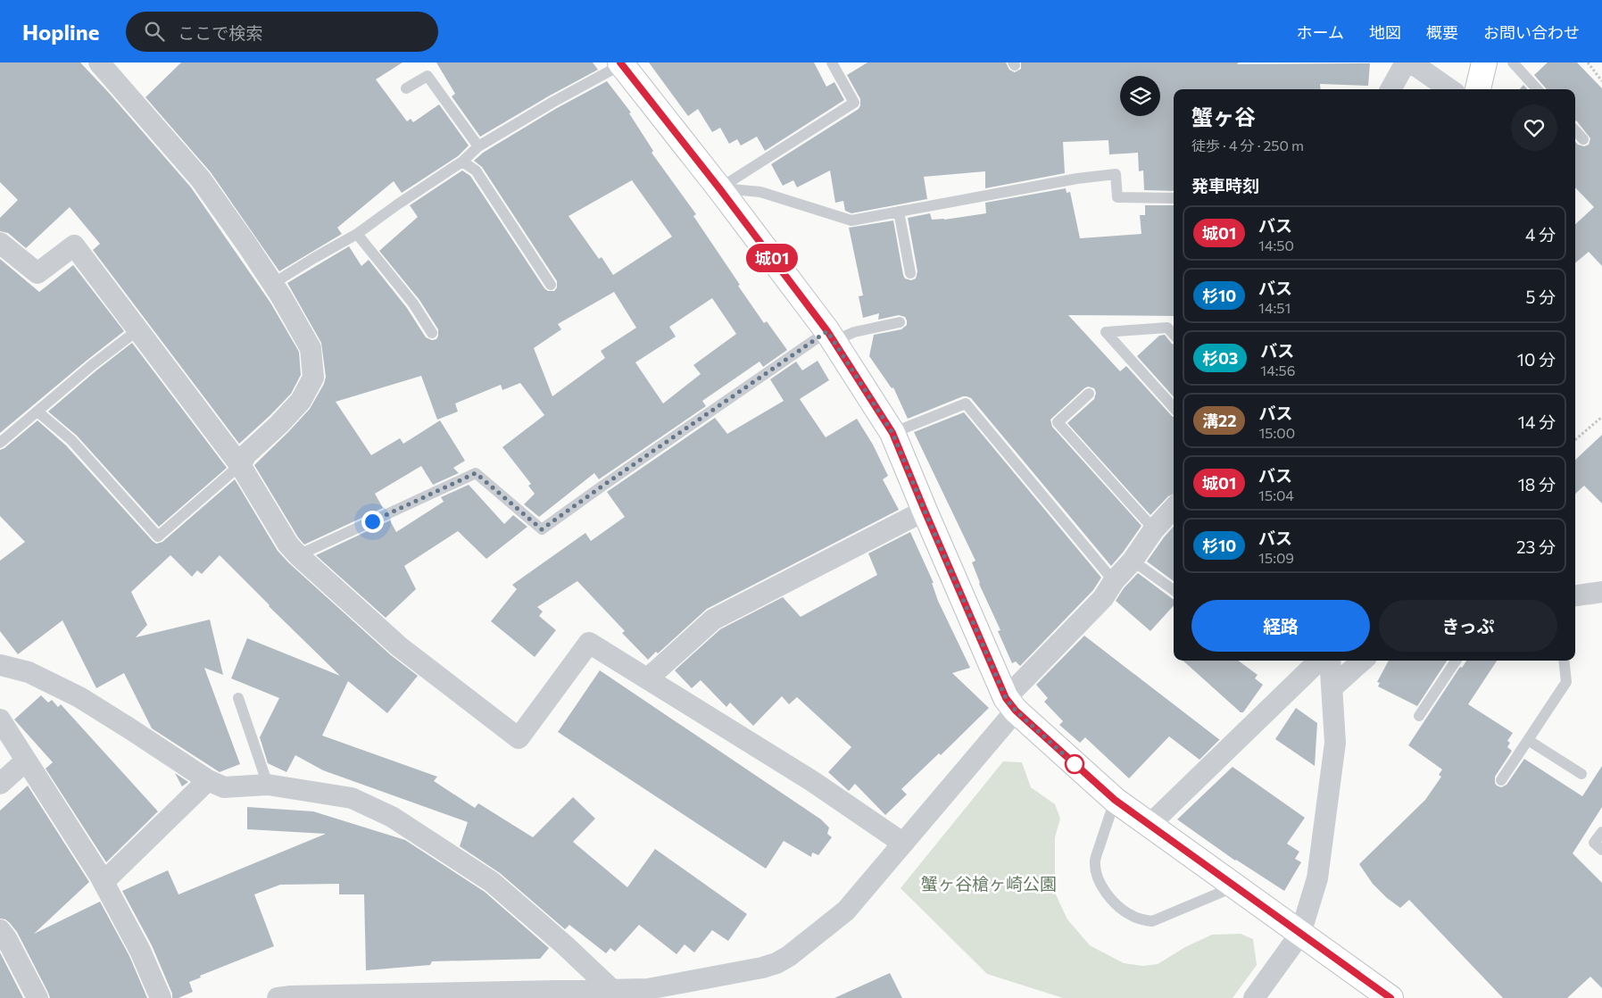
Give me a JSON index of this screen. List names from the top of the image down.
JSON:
{
  "parks": ["蟹ヶ谷槍ヶ崎公園"],
  "lines": ["bus line 城01"],
  "page": {
    "header": "Hopline",
    "search": "ここで検索",
    "nav": [
      "ホーム",
      "地図",
      "概要",
      "お問い合わせ"
    ],
    "on_map": "城01",
    "heading": [
      ["蟹ヶ谷", "徒歩 · 4 分 · 250 m"],
      "発車時刻"
    ],
    "list": [
      {
        "mark": "城01",
        "name": "バス",
        "note": "14:50",
        "value": "4 分"
      },
      {
        "mark": "杉10",
        "name": "バス",
        "note": "14:51",
        "value": "5 分"
      },
      {
        "mark": "杉03",
        "name": "バス",
        "note": "14:56",
        "value": "10 分"
      },
      {
        "mark": "溝22",
        "name": "バス",
        "note": "15:00",
        "value": "14 分"
      },
      {
        "mark": "城01",
        "name": "バス",
        "note": "15:04",
        "value": "18 分"
      },
      {
        "mark": "杉10",
        "name": "バス",
        "note": "15:09",
        "value": "23 分"
      }
    ],
    "buttons": ["経路", "きっぷ"]
  }
}
